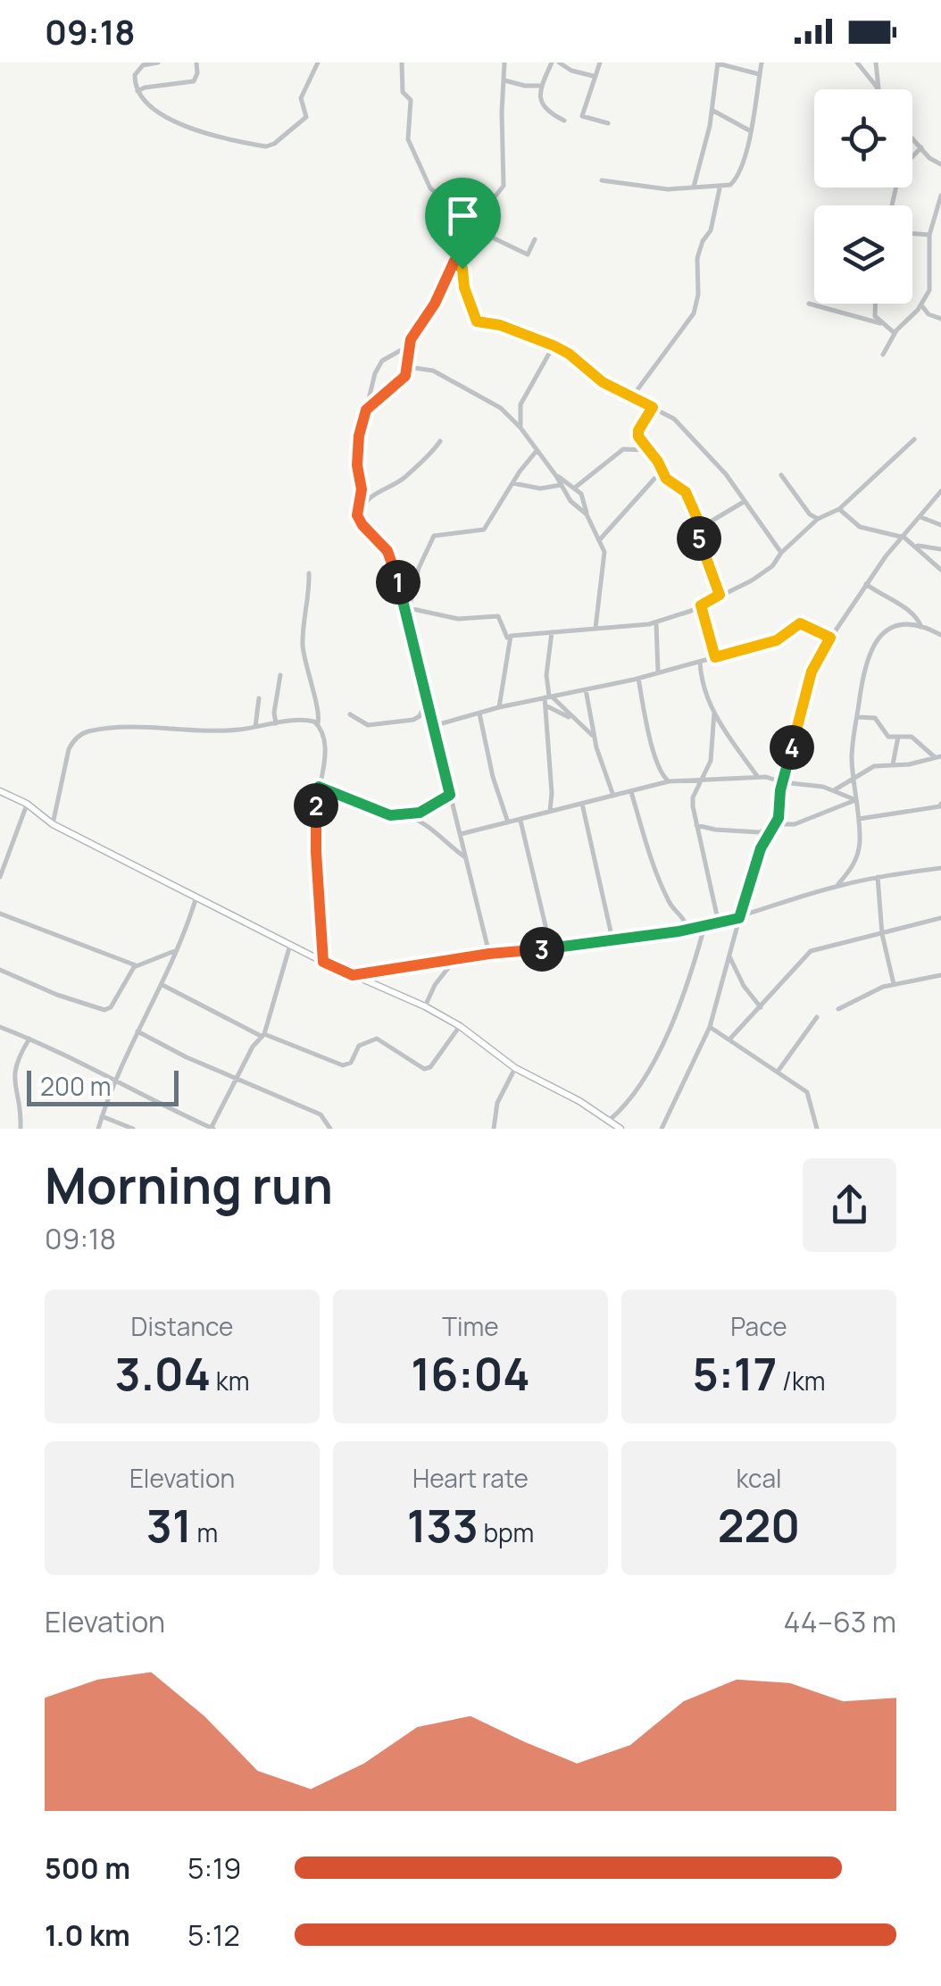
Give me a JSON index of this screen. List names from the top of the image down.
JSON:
{
  "scale_bar": "200 m",
  "page": {
    "status": "09:18",
    "pins": [
      "5",
      "1",
      "4",
      "2",
      "3"
    ],
    "scale": "200 m",
    "heading": ["Morning run", "09:18"],
    "stats": [
      ["Distance", "3.04 km"],
      ["Time", "16:04"],
      ["Pace", "5:17 /km"],
      ["Elevation", "31 m"],
      ["Heart rate", "133 bpm"],
      ["kcal", "220"]
    ],
    "chart": ["Elevation", "44–63 m"],
    "list": [
      {
        "name": "500 m",
        "note": "5:19"
      },
      {
        "name": "1.0 km",
        "note": "5:12"
      }
    ]
  }
}
